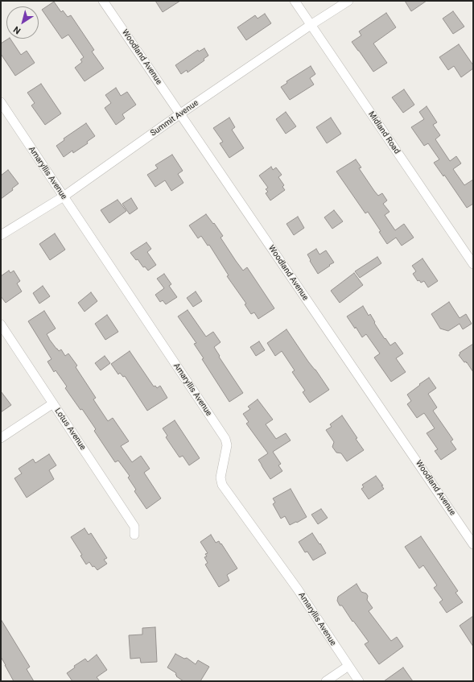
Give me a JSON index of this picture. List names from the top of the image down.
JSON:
{
  "streets": {
    "street": [
      "Woodland Avenue",
      "Summit Avenue",
      "Midland Road",
      "Amaryllis Avenue",
      "Lotus Avenue"
    ]
  },
  "crossings": [
    ["Woodland Avenue", "Summit Avenue"],
    ["Summit Avenue", "Midland Road"],
    ["Summit Avenue", "Amaryllis Avenue"]
  ],
  "north": "bottom left"
}
